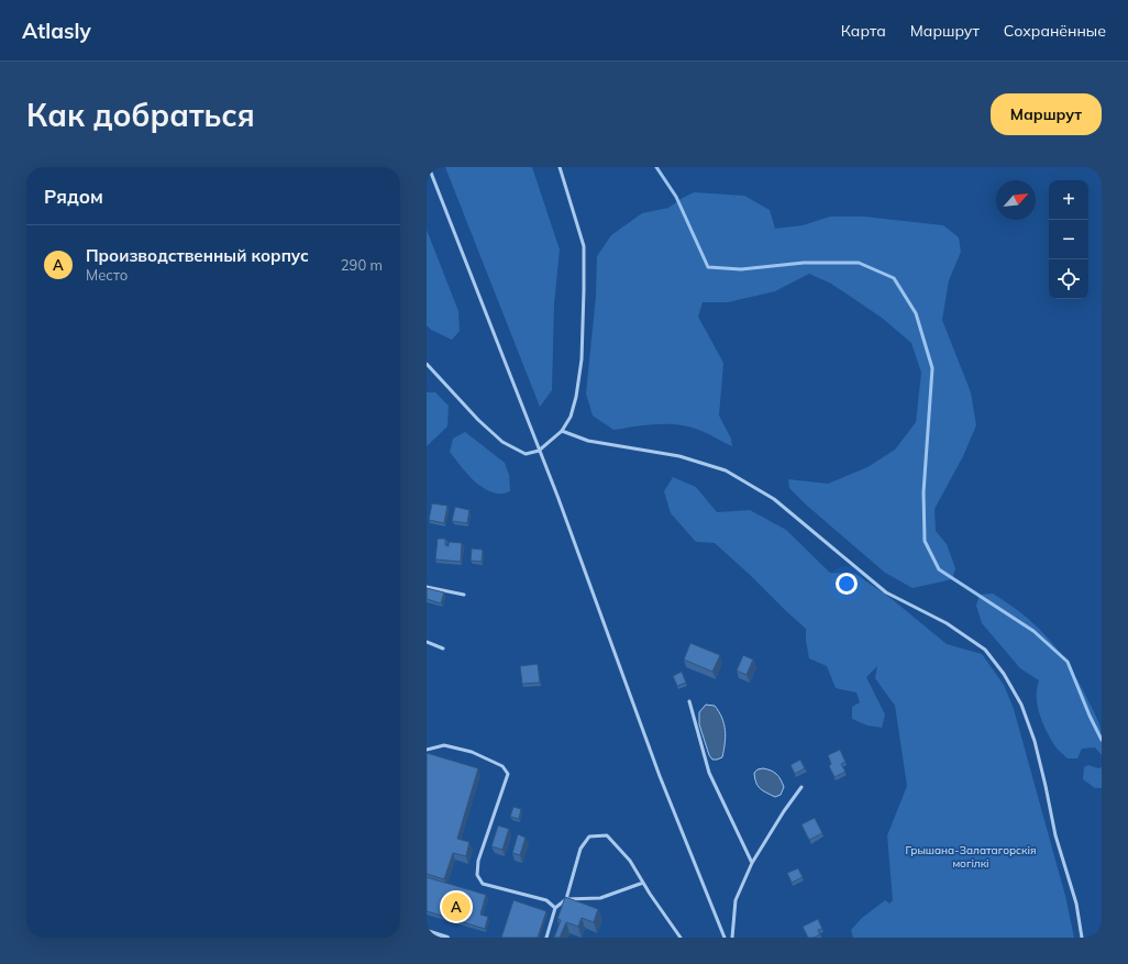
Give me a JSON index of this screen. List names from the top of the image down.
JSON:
{
  "parks": ["Грышана-Залатагорскія могілкі"],
  "north": "top right",
  "page": {
    "header": "Atlasly",
    "nav": ["Карта", "Маршрут", "Сохранённые"],
    "buttons": "Маршрут",
    "title": "Как добраться",
    "heading": "Рядом",
    "map_buttons": ["+", "−"],
    "list": [
      {
        "mark": "A",
        "name": "Производственный корпус",
        "note": "Место",
        "value": "290 m"
      }
    ],
    "pins": "A"
  }
}
